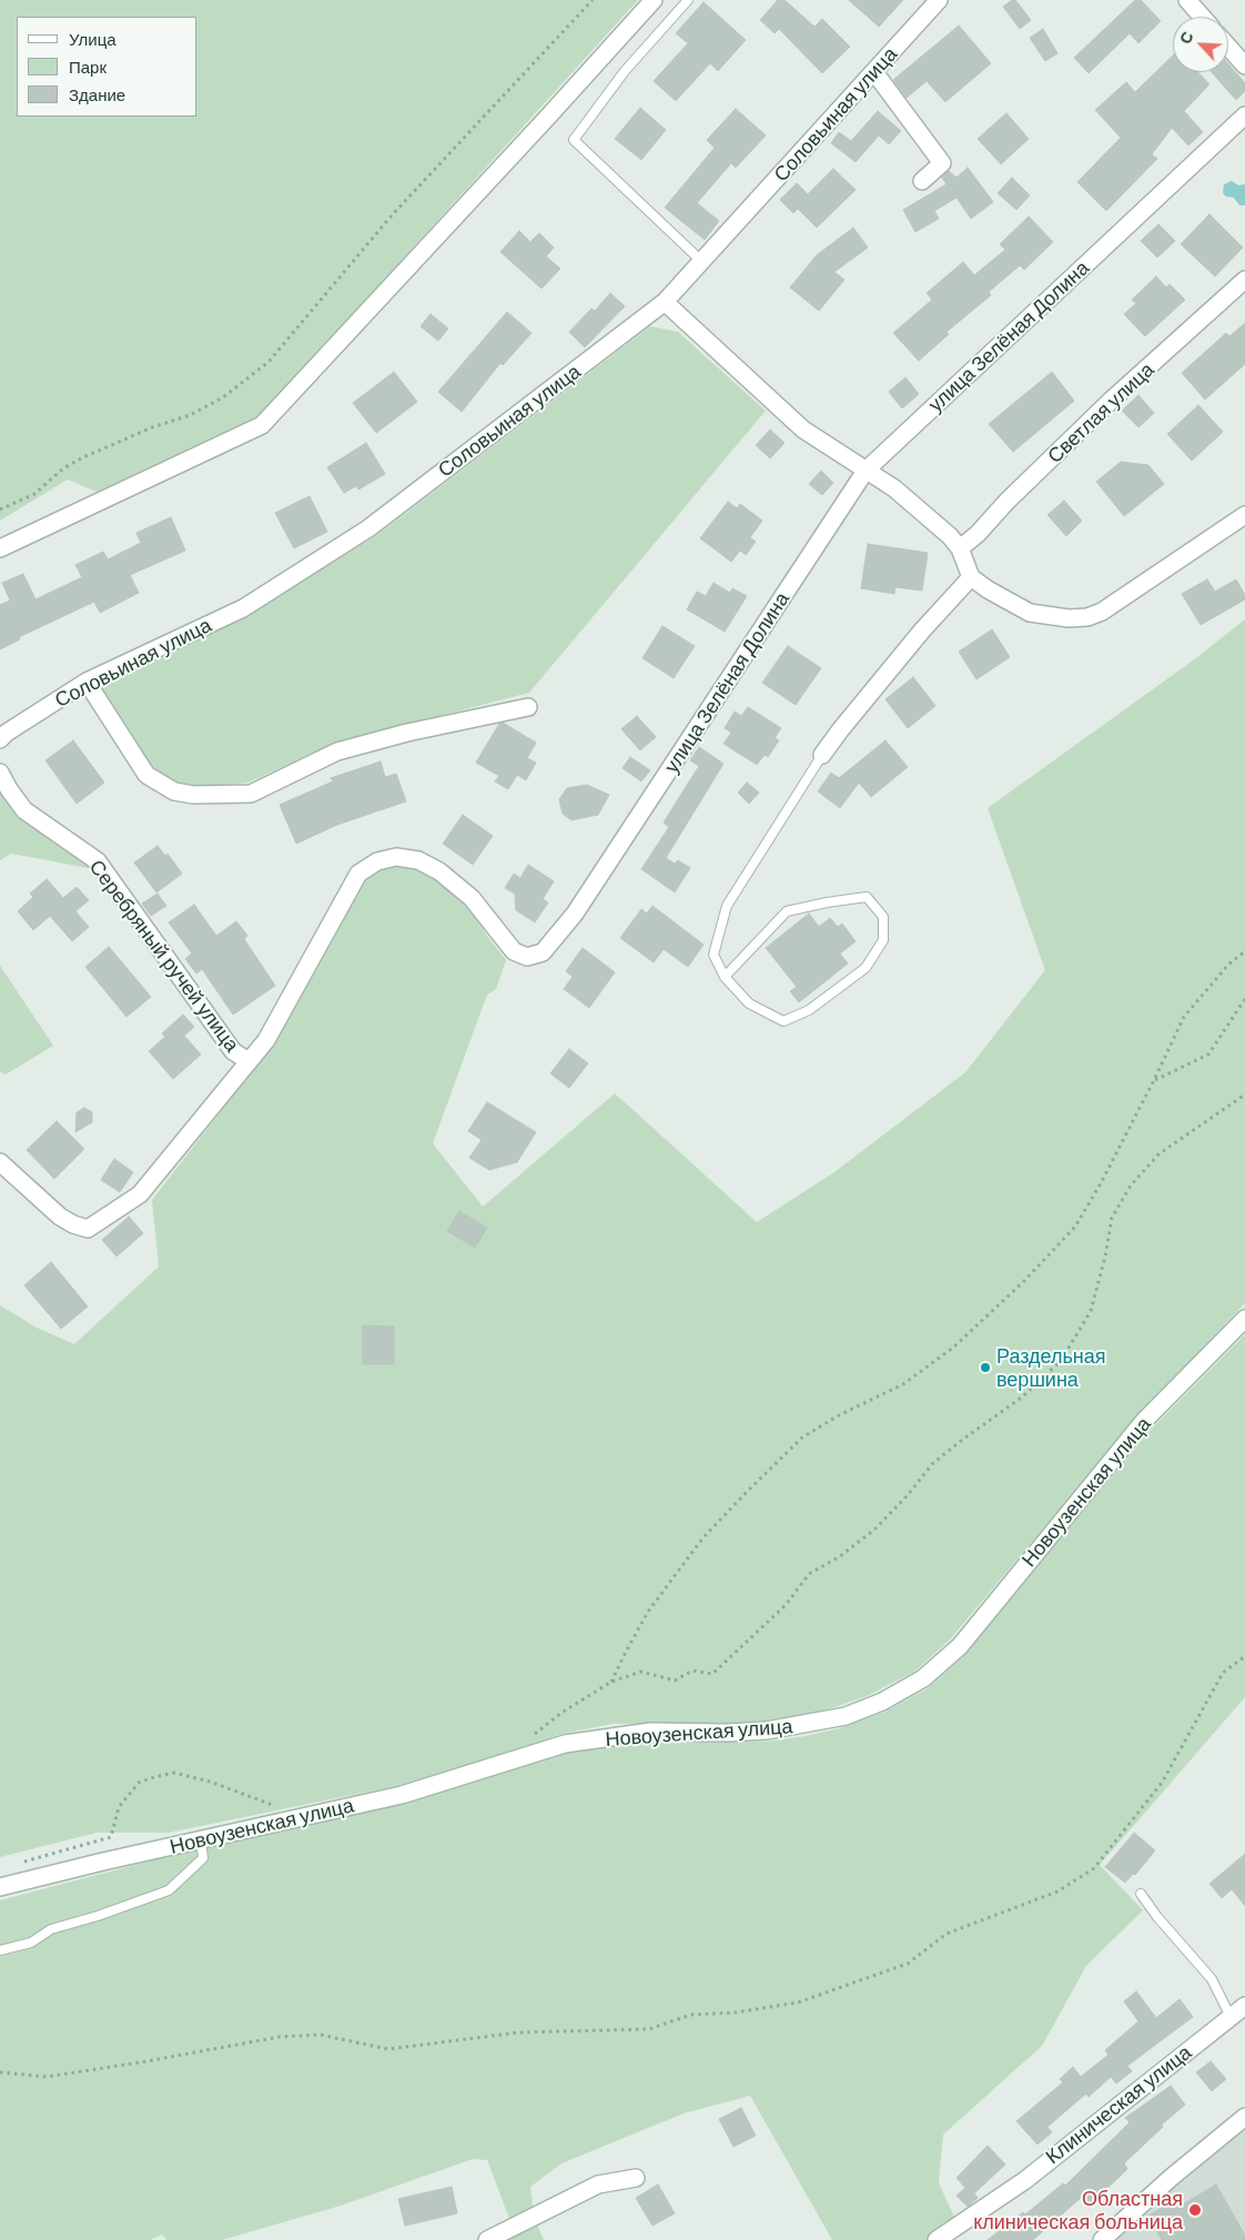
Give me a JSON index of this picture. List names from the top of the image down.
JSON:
{
  "streets": {
    "street": [
      "Соловьиная улица",
      "улица Зелёная Долина",
      "Светлая улица",
      "Серебряный ручей улица",
      "Новоузенская улица",
      "Клиническая улица"
    ]
  },
  "crossings": [
    ["улица Зелёная Долина", "Серебряный ручей улица"]
  ],
  "places": ["Раздельная вершина", "Областная клиническая больница"],
  "legend": ["Улица", "Парк", "Здание"],
  "north": "top left"
}
